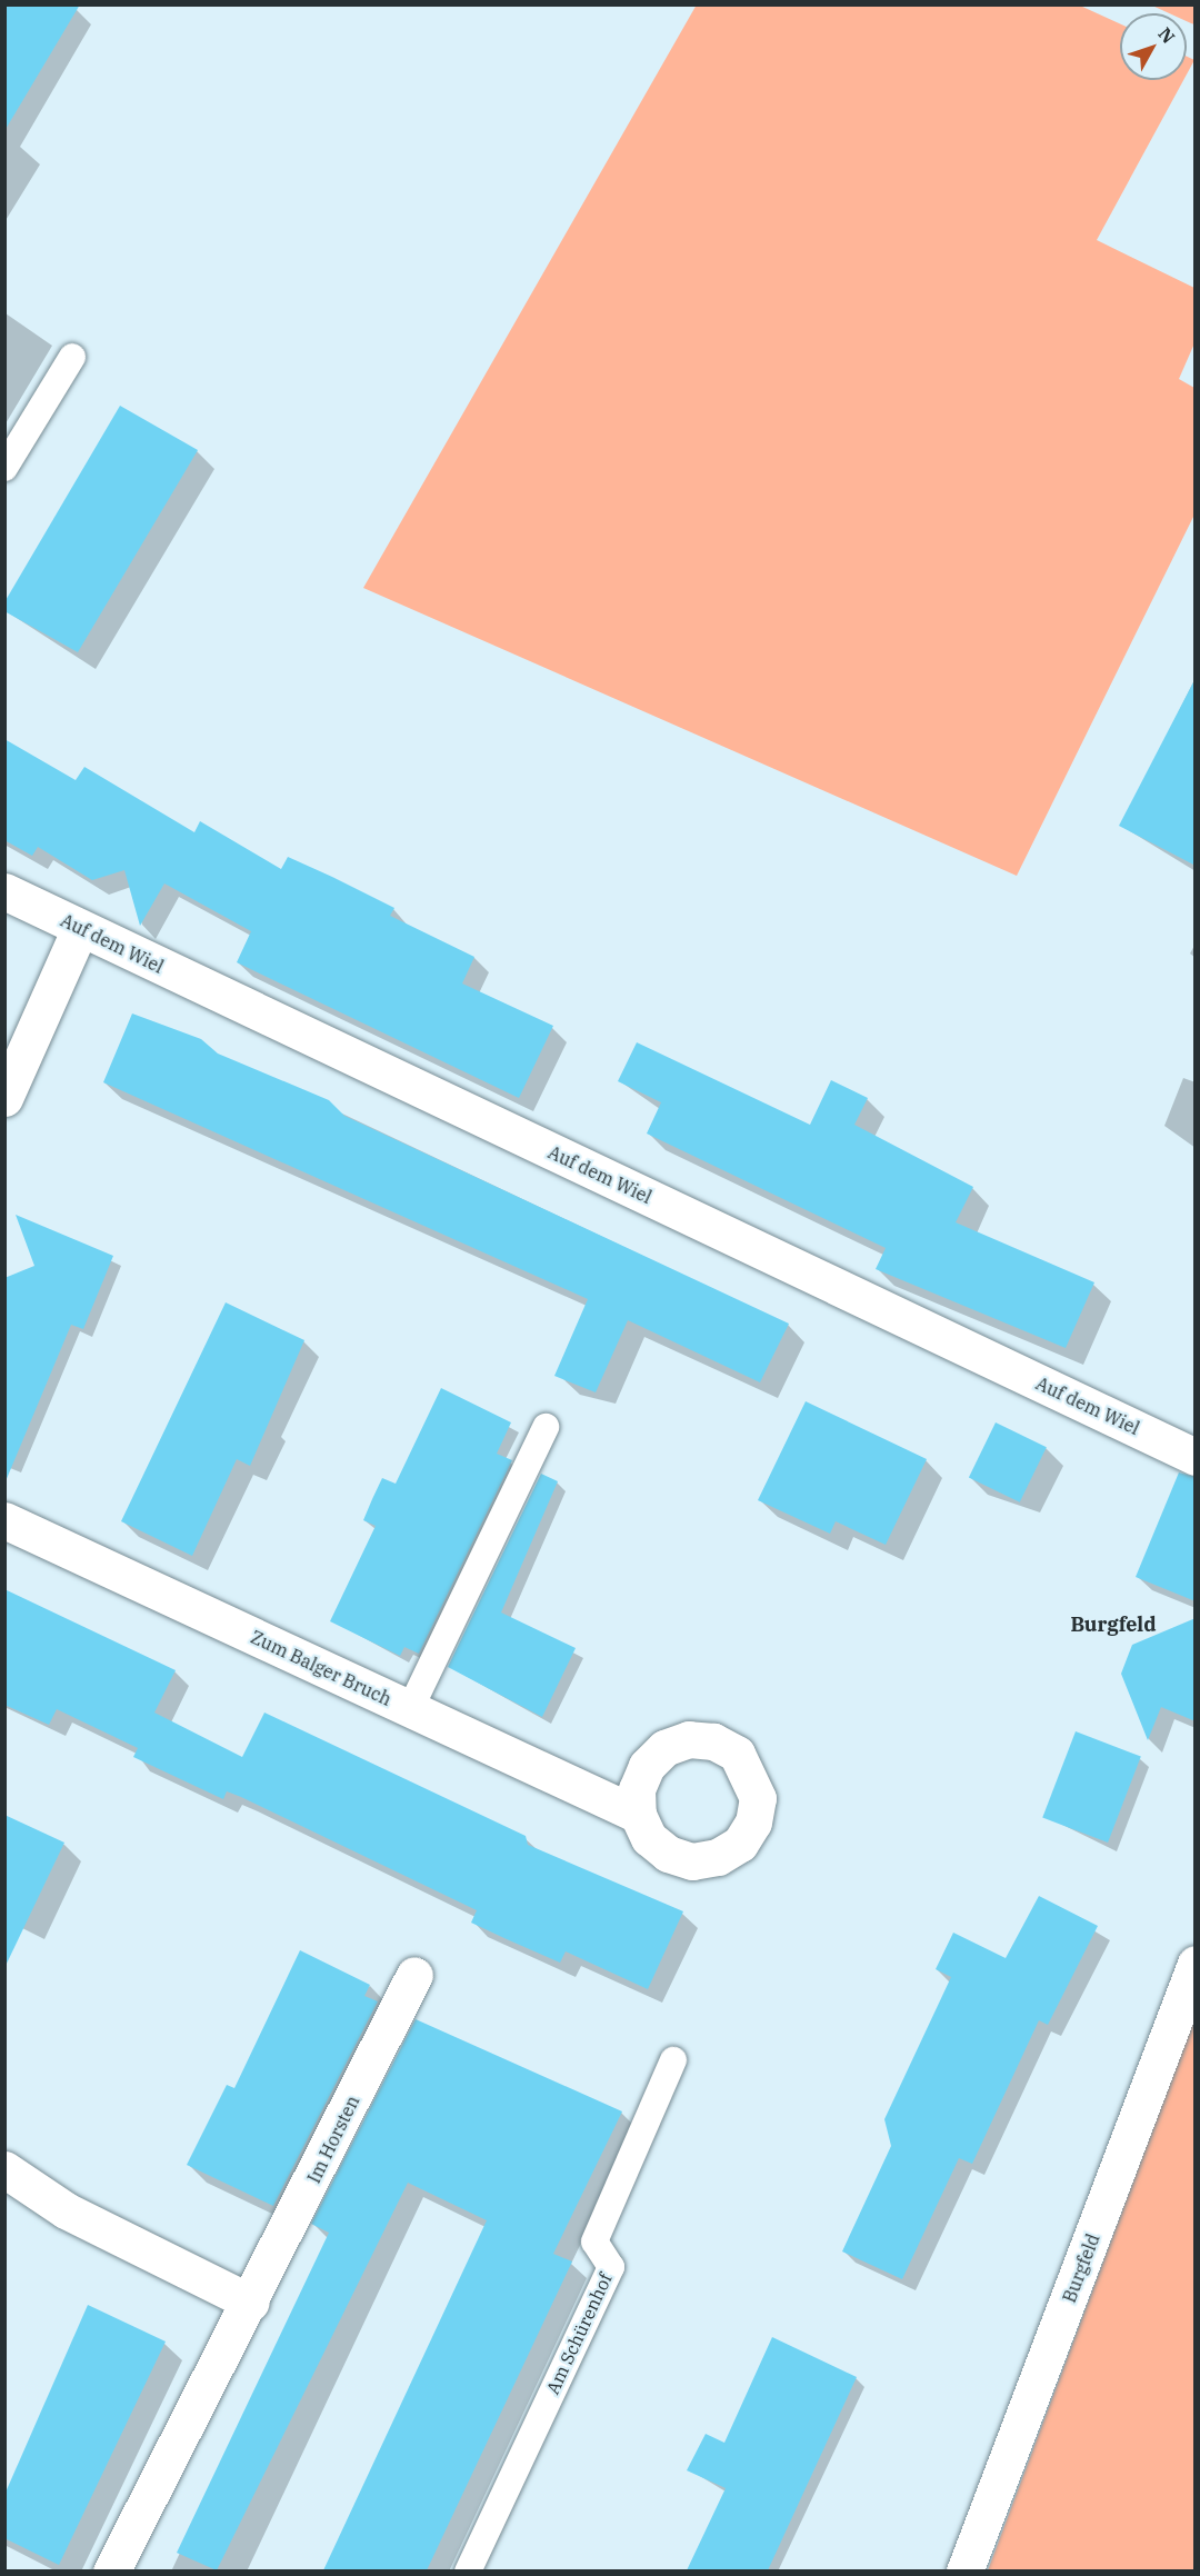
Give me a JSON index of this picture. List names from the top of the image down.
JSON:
{
  "streets": {
    "street": [
      "Auf dem Wiel",
      "Zum Balger Bruch",
      "Im Horsten",
      "Burgfeld"
    ],
    "lane": ["Am Schürenhof"]
  },
  "districts": ["Burgfeld"],
  "north": "top right"
}
